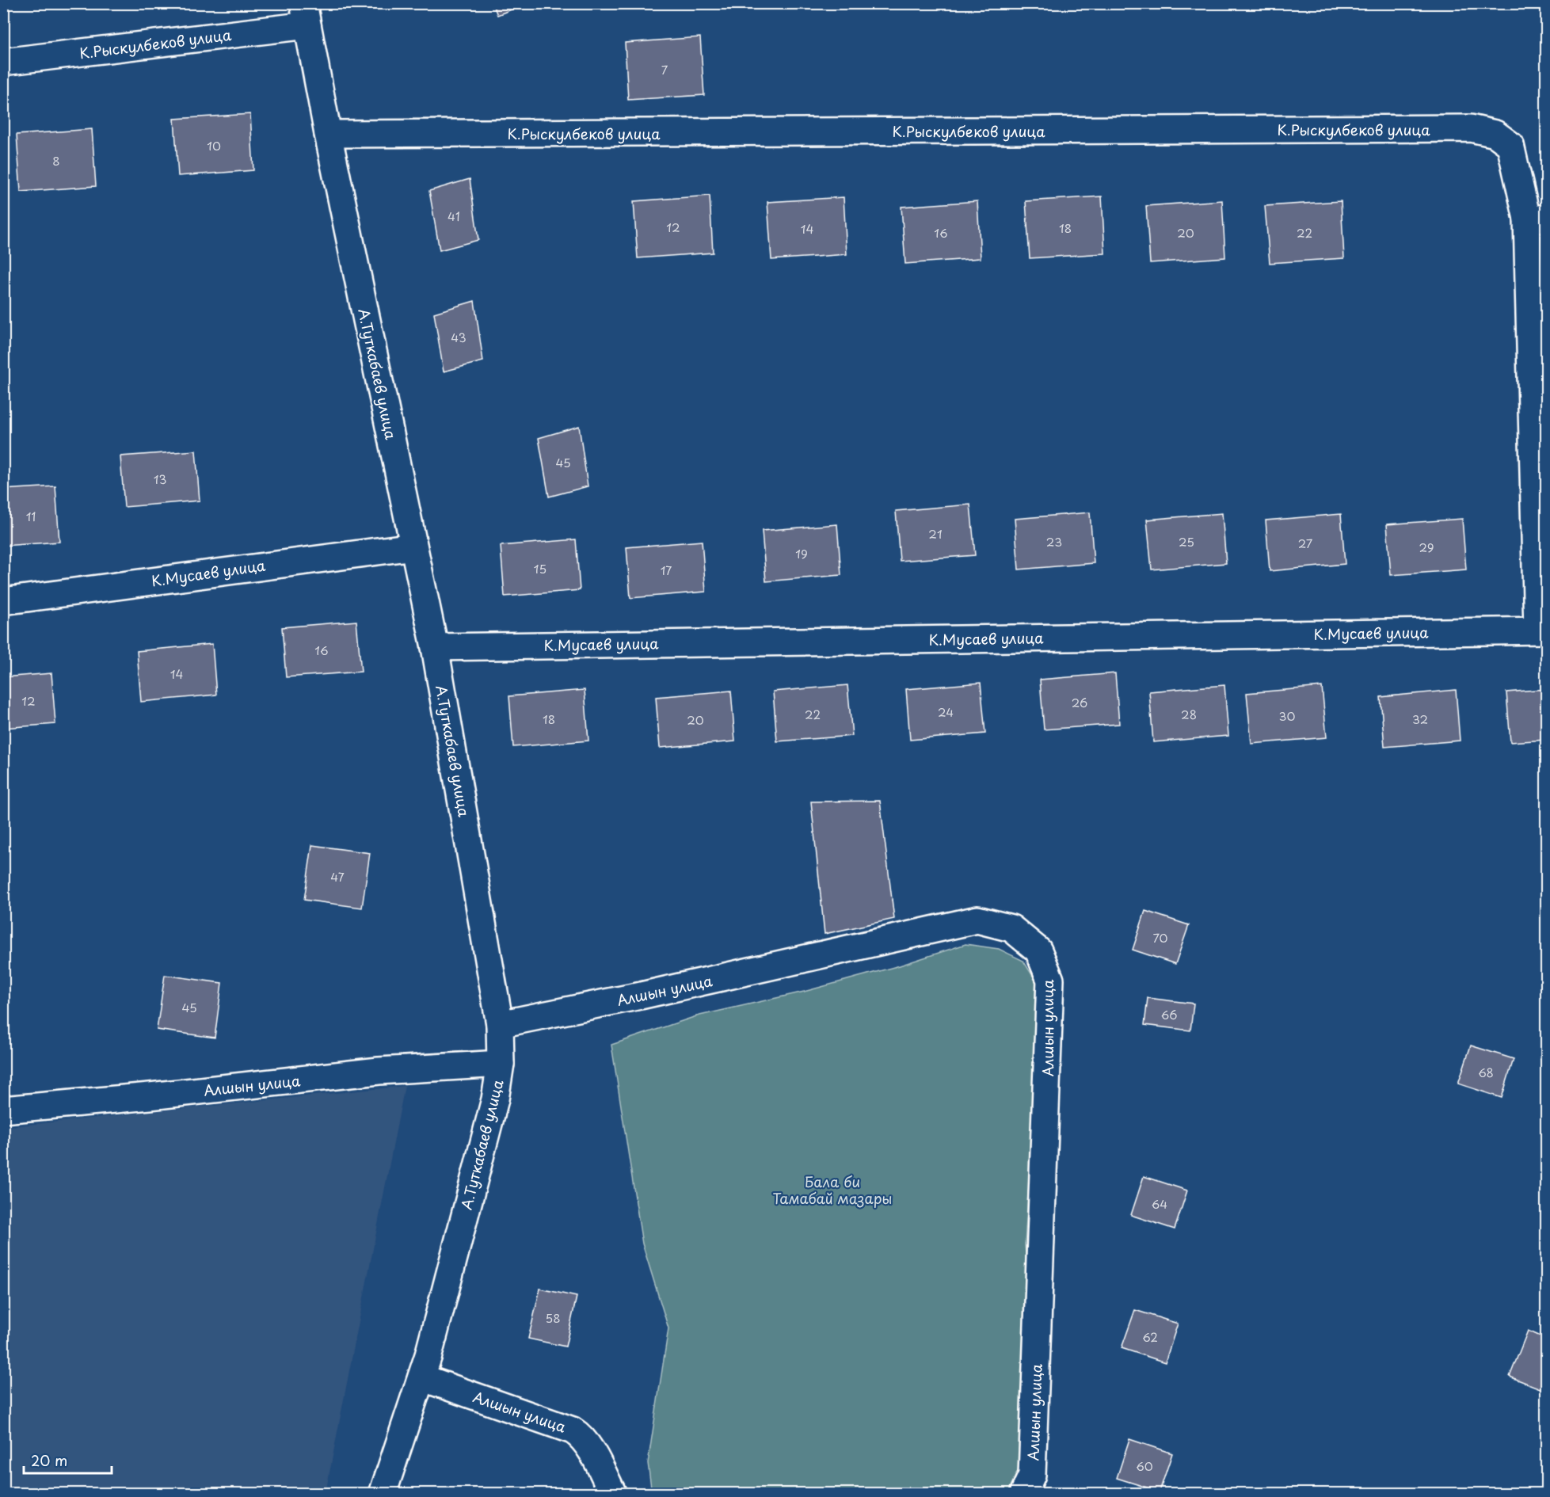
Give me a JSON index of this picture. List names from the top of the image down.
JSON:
{
  "streets": {
    "street": [
      "К.Рыскулбеков улица",
      "А.Туткабаев улица",
      "К.Мусаев улица",
      "Алшын улица"
    ]
  },
  "crossings": [
    ["К.Рыскулбеков улица", "А.Туткабаев улица"],
    ["К.Рыскулбеков улица", "К.Мусаев улица"],
    ["А.Туткабаев улица", "К.Мусаев улица"],
    ["А.Туткабаев улица", "Алшын улица"]
  ],
  "parks": ["Бала би Тамабай мазары"],
  "house_numbers": [
    "7",
    "10",
    "8",
    "41",
    "12",
    "18",
    "14",
    "16",
    "20",
    "22",
    "43",
    "45",
    "13",
    "11",
    "21",
    "23",
    "25",
    "27",
    "29",
    "19",
    "15",
    "17",
    "16",
    "14",
    "12",
    "26",
    "24",
    "22",
    "28",
    "30",
    "18",
    "32",
    "20",
    "47",
    "70",
    "45",
    "66",
    "68",
    "64",
    "58",
    "62",
    "60"
  ],
  "scale_bar": "20 m"
}
